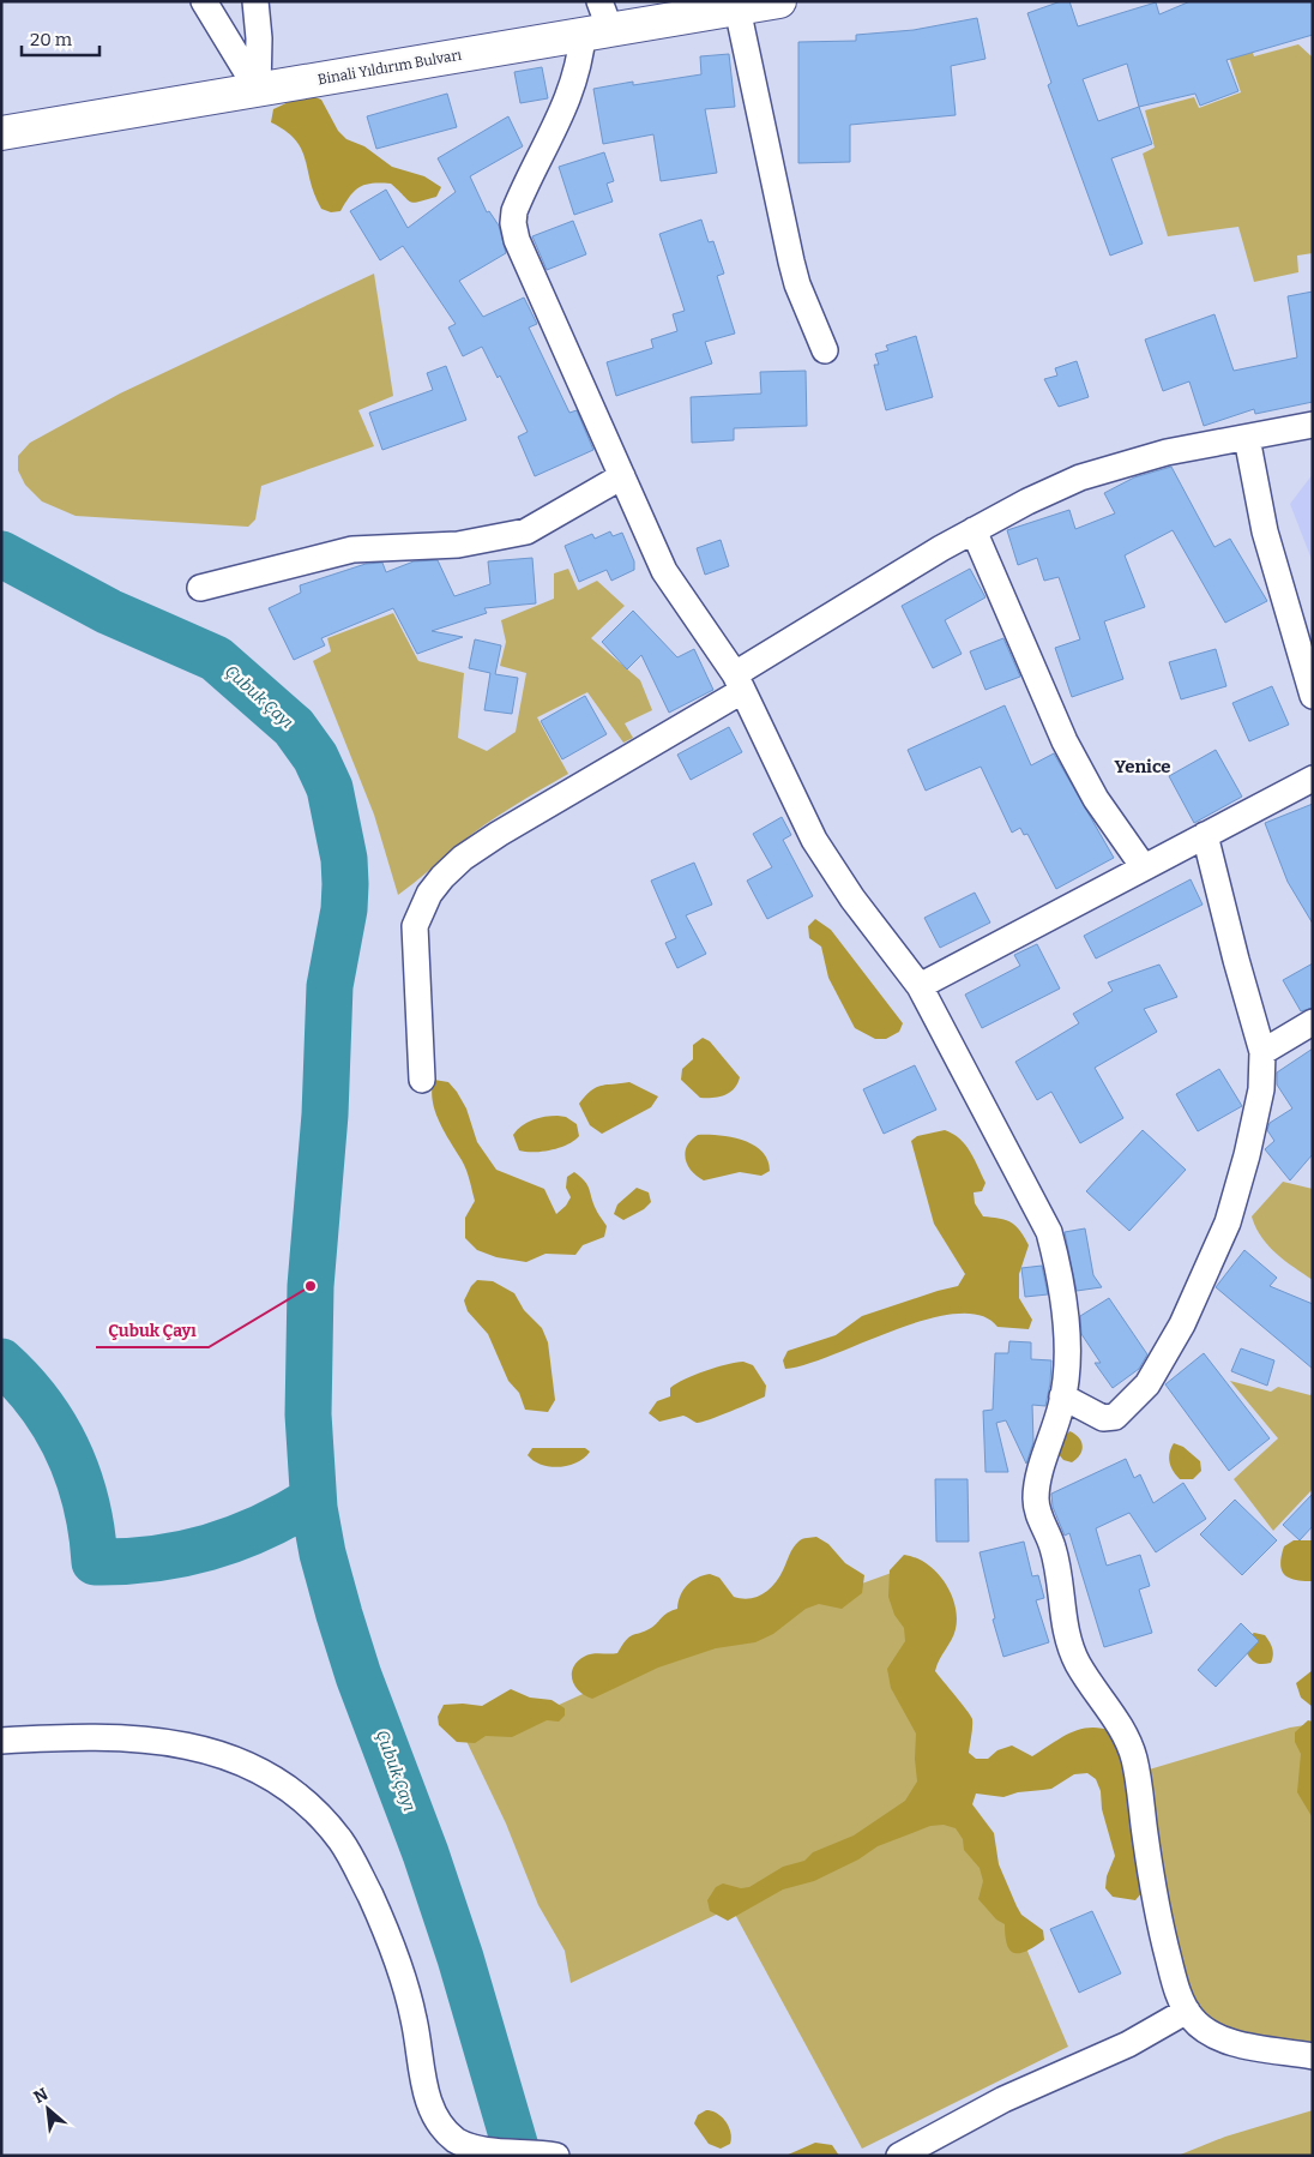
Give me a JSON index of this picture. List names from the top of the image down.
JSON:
{
  "streets": {
    "main road": ["Binali Yıldırım Bulvarı"]
  },
  "districts": ["Yenice"],
  "water": ["Çubuk Çayı"],
  "places": ["Çubuk Çayı"],
  "scale_bar": "20 m",
  "north": "top left"
}
